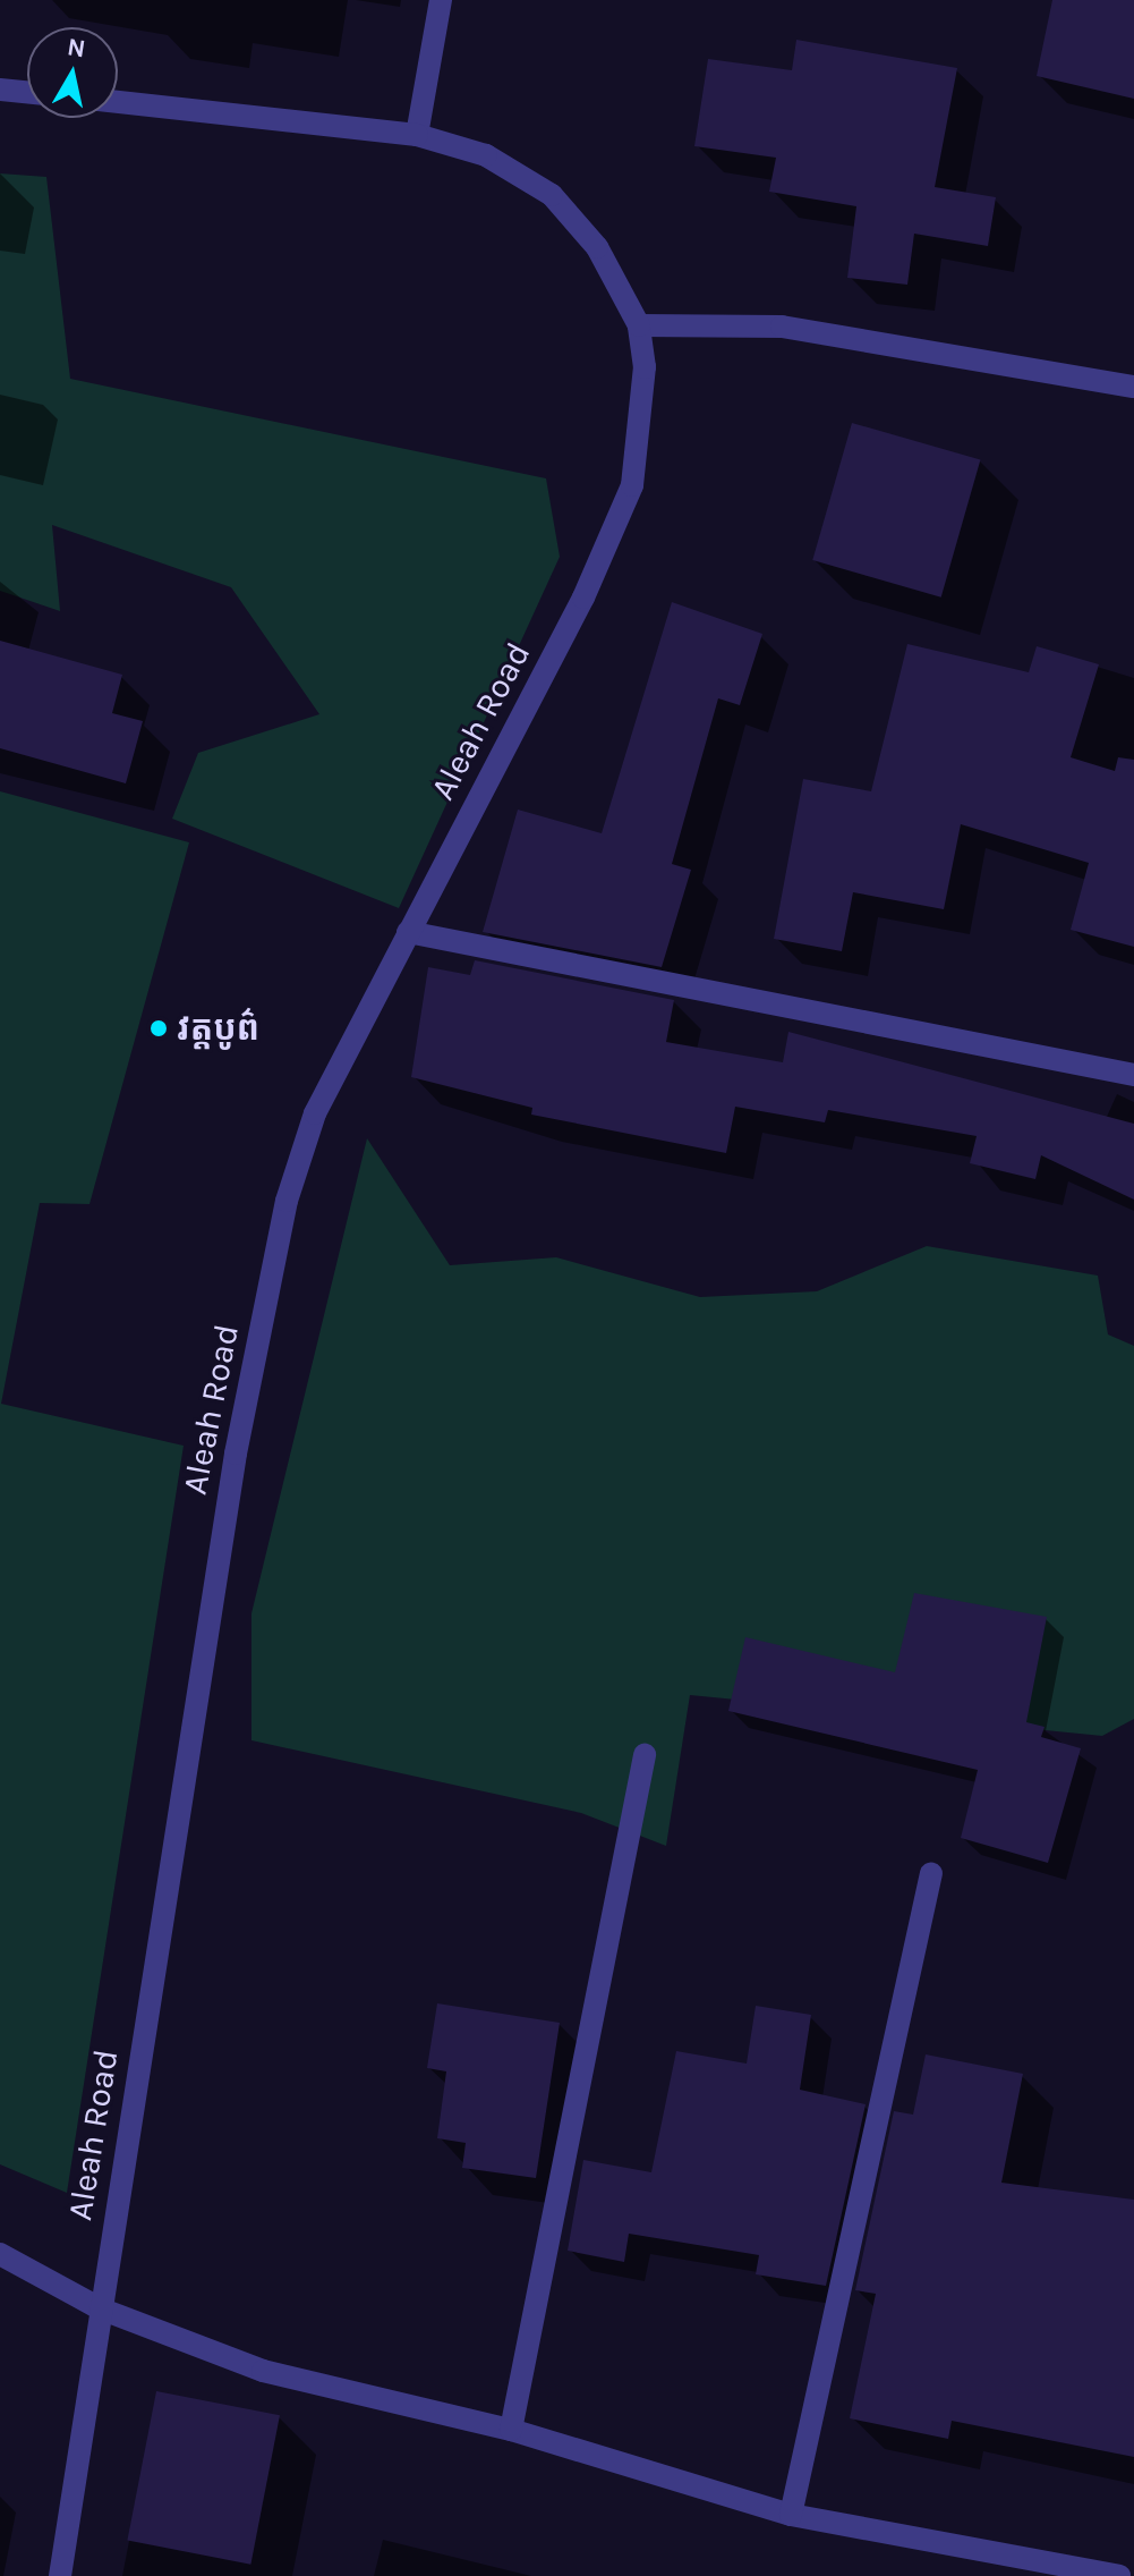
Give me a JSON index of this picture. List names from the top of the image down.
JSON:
{
  "streets": {
    "street": ["Aleah Road"]
  },
  "places": ["វត្តបូព៌"],
  "north": "top"
}
